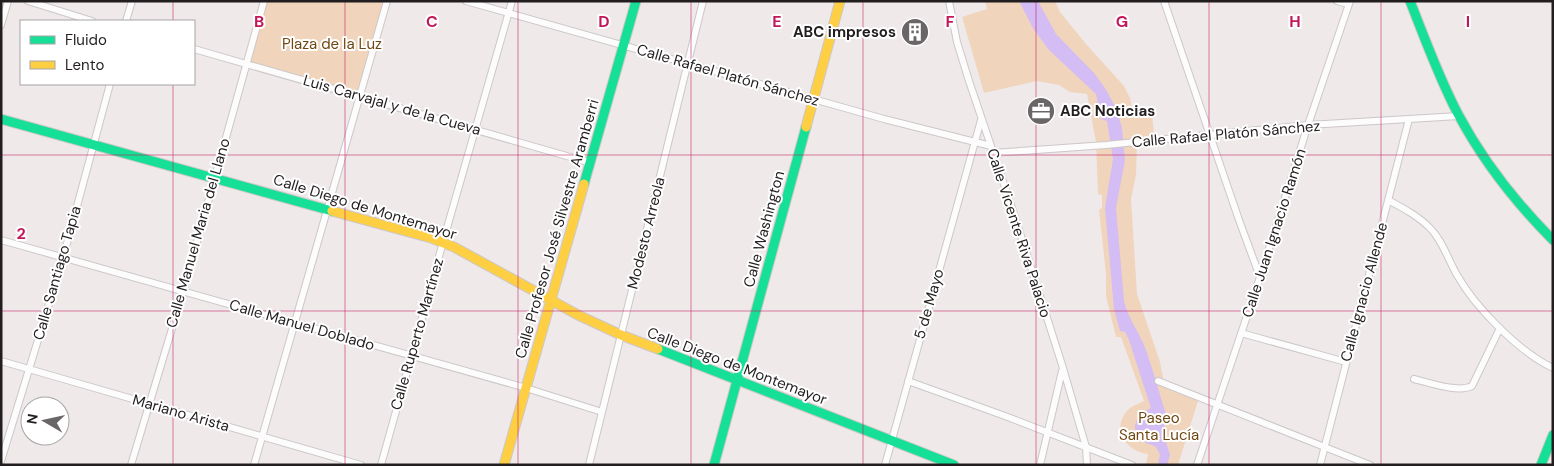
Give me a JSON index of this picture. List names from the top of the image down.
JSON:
{
  "streets": {
    "street": [
      "Calle Rafael Platón Sánchez",
      "Luis Carvajal y de la Cueva",
      "Calle Diego de Montemayor",
      "Calle Profesor José Silvestre Aramberri",
      "Calle Washington",
      "Calle Manuel Maria del Llano",
      "Modesto Arreola",
      "Calle Vicente Riva Palacio",
      "Calle Juan Ignacio Ramón",
      "Calle Santiago Tapia",
      "Calle Ignacio Allende",
      "5 de Mayo",
      "Calle Manuel Doblado",
      "Calle Ruperto Martínez",
      "Mariano Arista"
    ]
  },
  "crossings": [
    ["Calle Rafael Platón Sánchez", "Calle Profesor José Silvestre Aramberri"],
    ["Calle Rafael Platón Sánchez", "Calle Washington"],
    ["Calle Rafael Platón Sánchez", "Modesto Arreola"],
    ["Calle Rafael Platón Sánchez", "Calle Vicente Riva Palacio"],
    ["Calle Rafael Platón Sánchez", "Calle Juan Ignacio Ramón"],
    ["Calle Rafael Platón Sánchez", "Calle Ignacio Allende"],
    ["Calle Rafael Platón Sánchez", "5 de Mayo"],
    ["Calle Rafael Platón Sánchez", "Calle Ruperto Martínez"],
    ["Luis Carvajal y de la Cueva", "Calle Profesor José Silvestre Aramberri"],
    ["Luis Carvajal y de la Cueva", "Calle Manuel Maria del Llano"],
    ["Luis Carvajal y de la Cueva", "Calle Ruperto Martínez"],
    ["Calle Diego de Montemayor", "Calle Profesor José Silvestre Aramberri"],
    ["Calle Diego de Montemayor", "Calle Washington"],
    ["Calle Diego de Montemayor", "Calle Manuel Maria del Llano"],
    ["Calle Diego de Montemayor", "Modesto Arreola"],
    ["Calle Diego de Montemayor", "Calle Santiago Tapia"],
    ["Calle Diego de Montemayor", "5 de Mayo"],
    ["Calle Diego de Montemayor", "Calle Ruperto Martínez"],
    ["Calle Profesor José Silvestre Aramberri", "Calle Manuel Doblado"],
    ["Calle Manuel Maria del Llano", "Calle Manuel Doblado"],
    ["Calle Manuel Maria del Llano", "Mariano Arista"],
    ["Modesto Arreola", "Calle Manuel Doblado"],
    ["Calle Vicente Riva Palacio", "5 de Mayo"],
    ["Calle Santiago Tapia", "Calle Manuel Doblado"],
    ["Calle Santiago Tapia", "Mariano Arista"],
    ["Calle Manuel Doblado", "Calle Ruperto Martínez"]
  ],
  "parks": ["Plaza de la Luz", "Paseo Santa Lucía"],
  "places": {
    "building": ["ABC impresos"],
    "office": ["ABC Noticias"]
  },
  "legend": ["Fluido", "Lento"],
  "north": "left",
  "grid": {
    "columns": [
      "B",
      "C",
      "D",
      "E",
      "F",
      "G",
      "H",
      "I"
    ],
    "rows": ["2"]
  }
}
